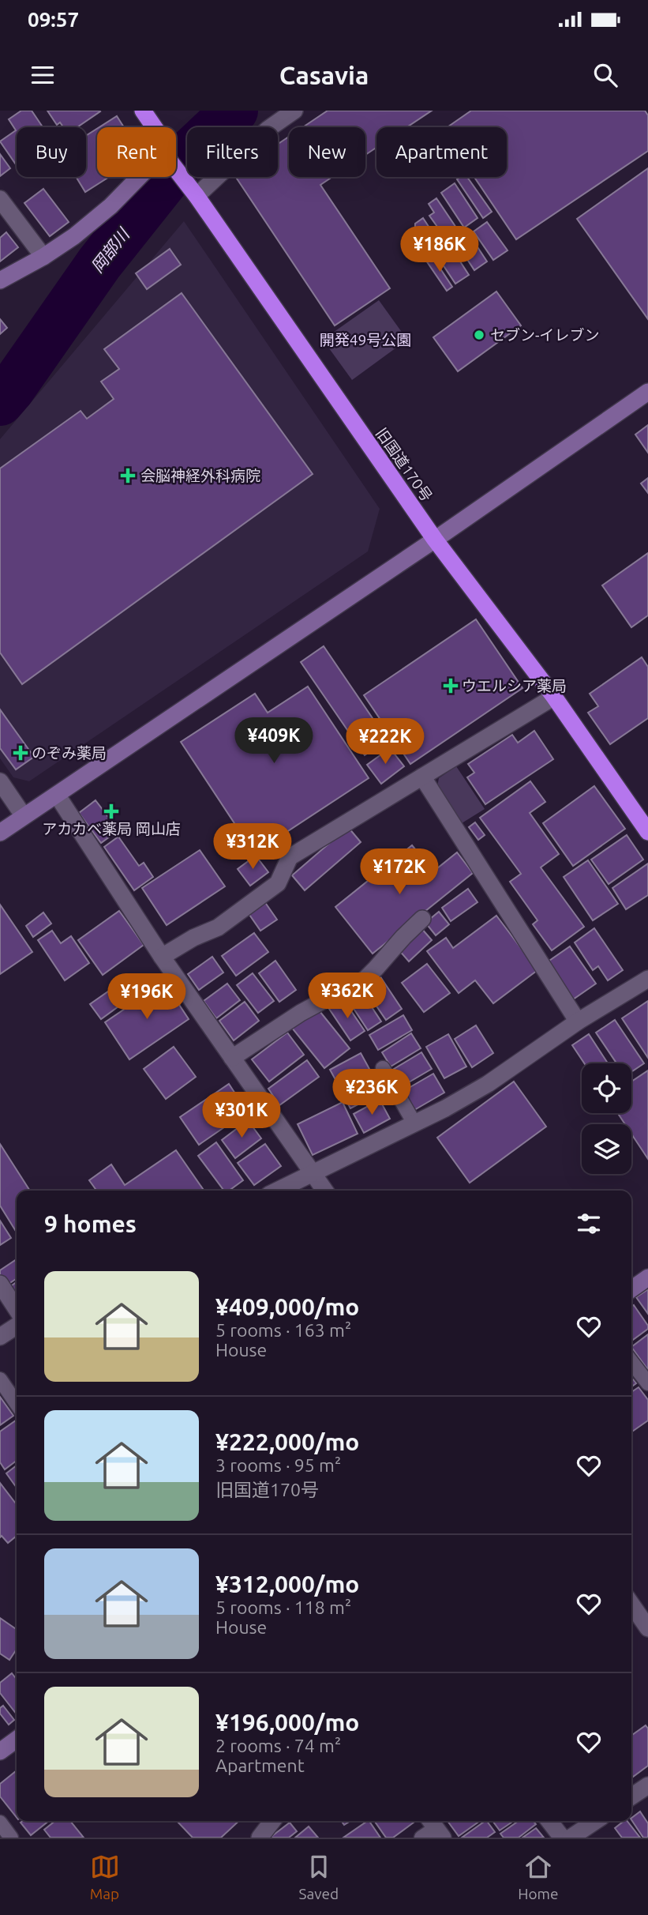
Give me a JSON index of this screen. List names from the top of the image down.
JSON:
{
  "streets": {
    "highway": ["旧国道170号"]
  },
  "water": ["岡部川"],
  "parks": ["開発49号公園"],
  "places": {
    "other": ["セブン-イレブン"],
    "health": [
      "会脳神経外科病院",
      "ウエルシア薬局",
      "のぞみ薬局",
      "アカカベ薬局 岡山店"
    ]
  },
  "page": {
    "status": "09:57",
    "header": "Casavia",
    "chip": [
      "Buy",
      "Rent",
      "Filters",
      "New",
      "Apartment"
    ],
    "price": [
      "¥186K",
      "¥409K",
      "¥222K",
      "¥312K",
      "¥172K",
      "¥362K",
      "¥196K",
      "¥236K",
      "¥301K"
    ],
    "heading": "9 homes",
    "list": [
      {
        "name": "¥409,000/mo",
        "note": "5 rooms · 163 m² · House"
      },
      {
        "name": "¥222,000/mo",
        "note": "3 rooms · 95 m² · 旧国道170号"
      },
      {
        "name": "¥312,000/mo",
        "note": "5 rooms · 118 m² · House"
      },
      {
        "name": "¥196,000/mo",
        "note": "2 rooms · 74 m² · Apartment"
      }
    ],
    "tabs": ["Map", "Saved", "Home"]
  }
}
